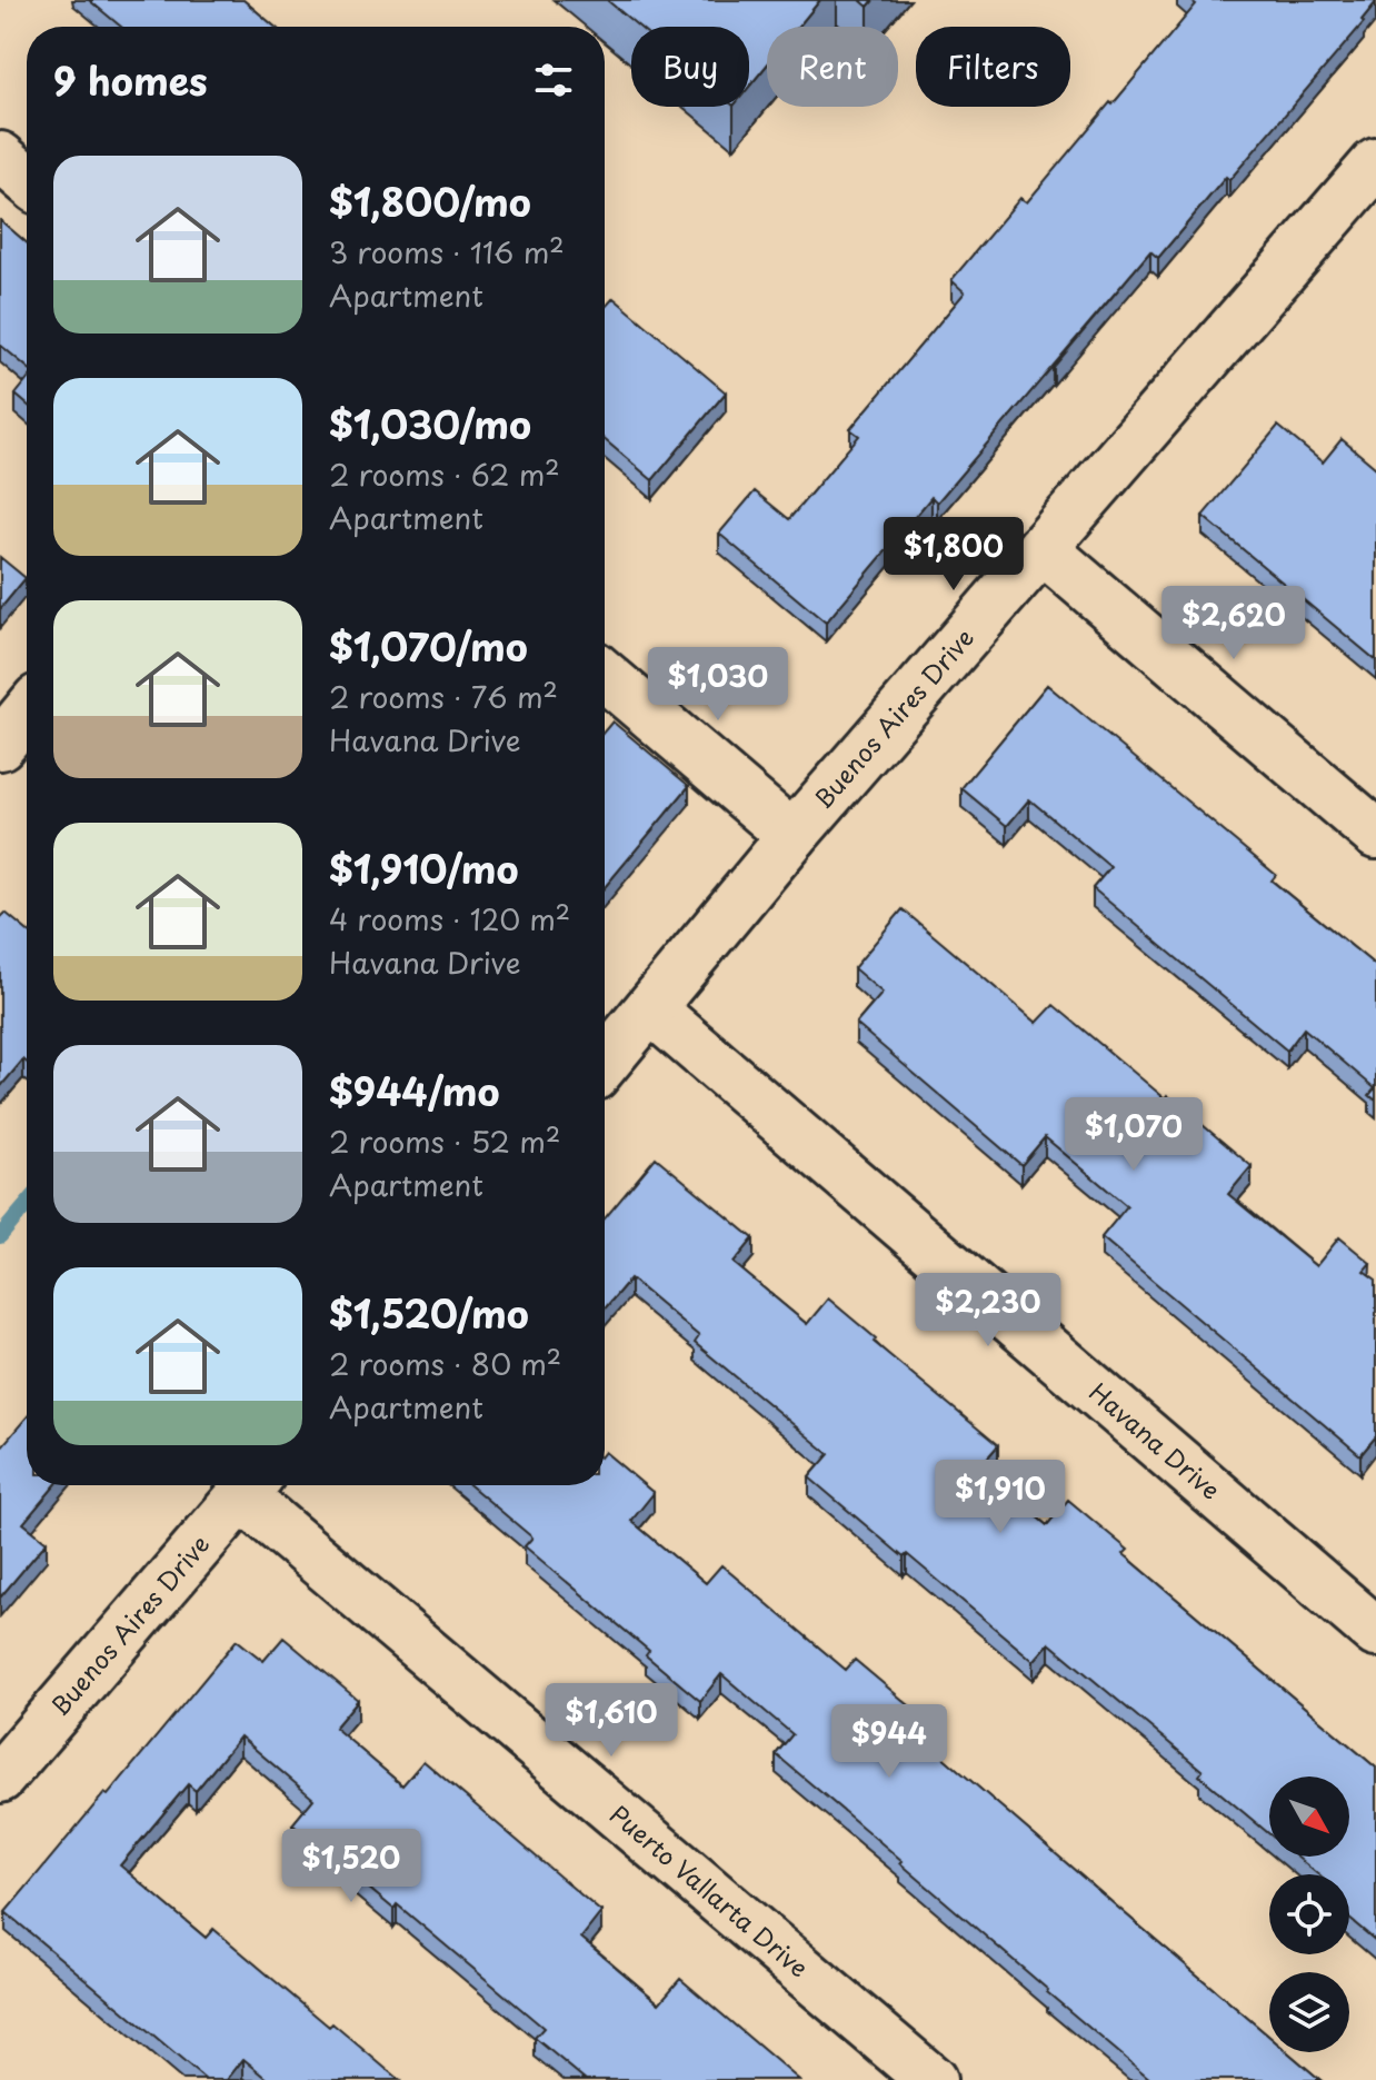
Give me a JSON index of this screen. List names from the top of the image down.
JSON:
{
  "streets": {
    "street": ["Buenos Aires Drive", "Havana Drive", "Puerto Vallarta Drive"]
  },
  "crossings": [
    ["Buenos Aires Drive", "Havana Drive"],
    ["Buenos Aires Drive", "Puerto Vallarta Drive"]
  ],
  "north": "bottom right",
  "page": {
    "chip": ["Buy", "Rent", "Filters"],
    "heading": "9 homes",
    "list": [
      {
        "name": "$1,800/mo",
        "note": "3 rooms · 116 m² · Apartment"
      },
      {
        "name": "$1,030/mo",
        "note": "2 rooms · 62 m² · Apartment"
      },
      {
        "name": "$1,070/mo",
        "note": "2 rooms · 76 m² · Havana Drive"
      },
      {
        "name": "$1,910/mo",
        "note": "4 rooms · 120 m² · Havana Drive"
      },
      {
        "name": "$944/mo",
        "note": "2 rooms · 52 m² · Apartment"
      },
      {
        "name": "$1,520/mo",
        "note": "2 rooms · 80 m² · Apartment"
      }
    ],
    "price": [
      "$1,800",
      "$2,620",
      "$1,030",
      "$1,070",
      "$2,230",
      "$1,910",
      "$1,610",
      "$944",
      "$1,520"
    ]
  }
}
